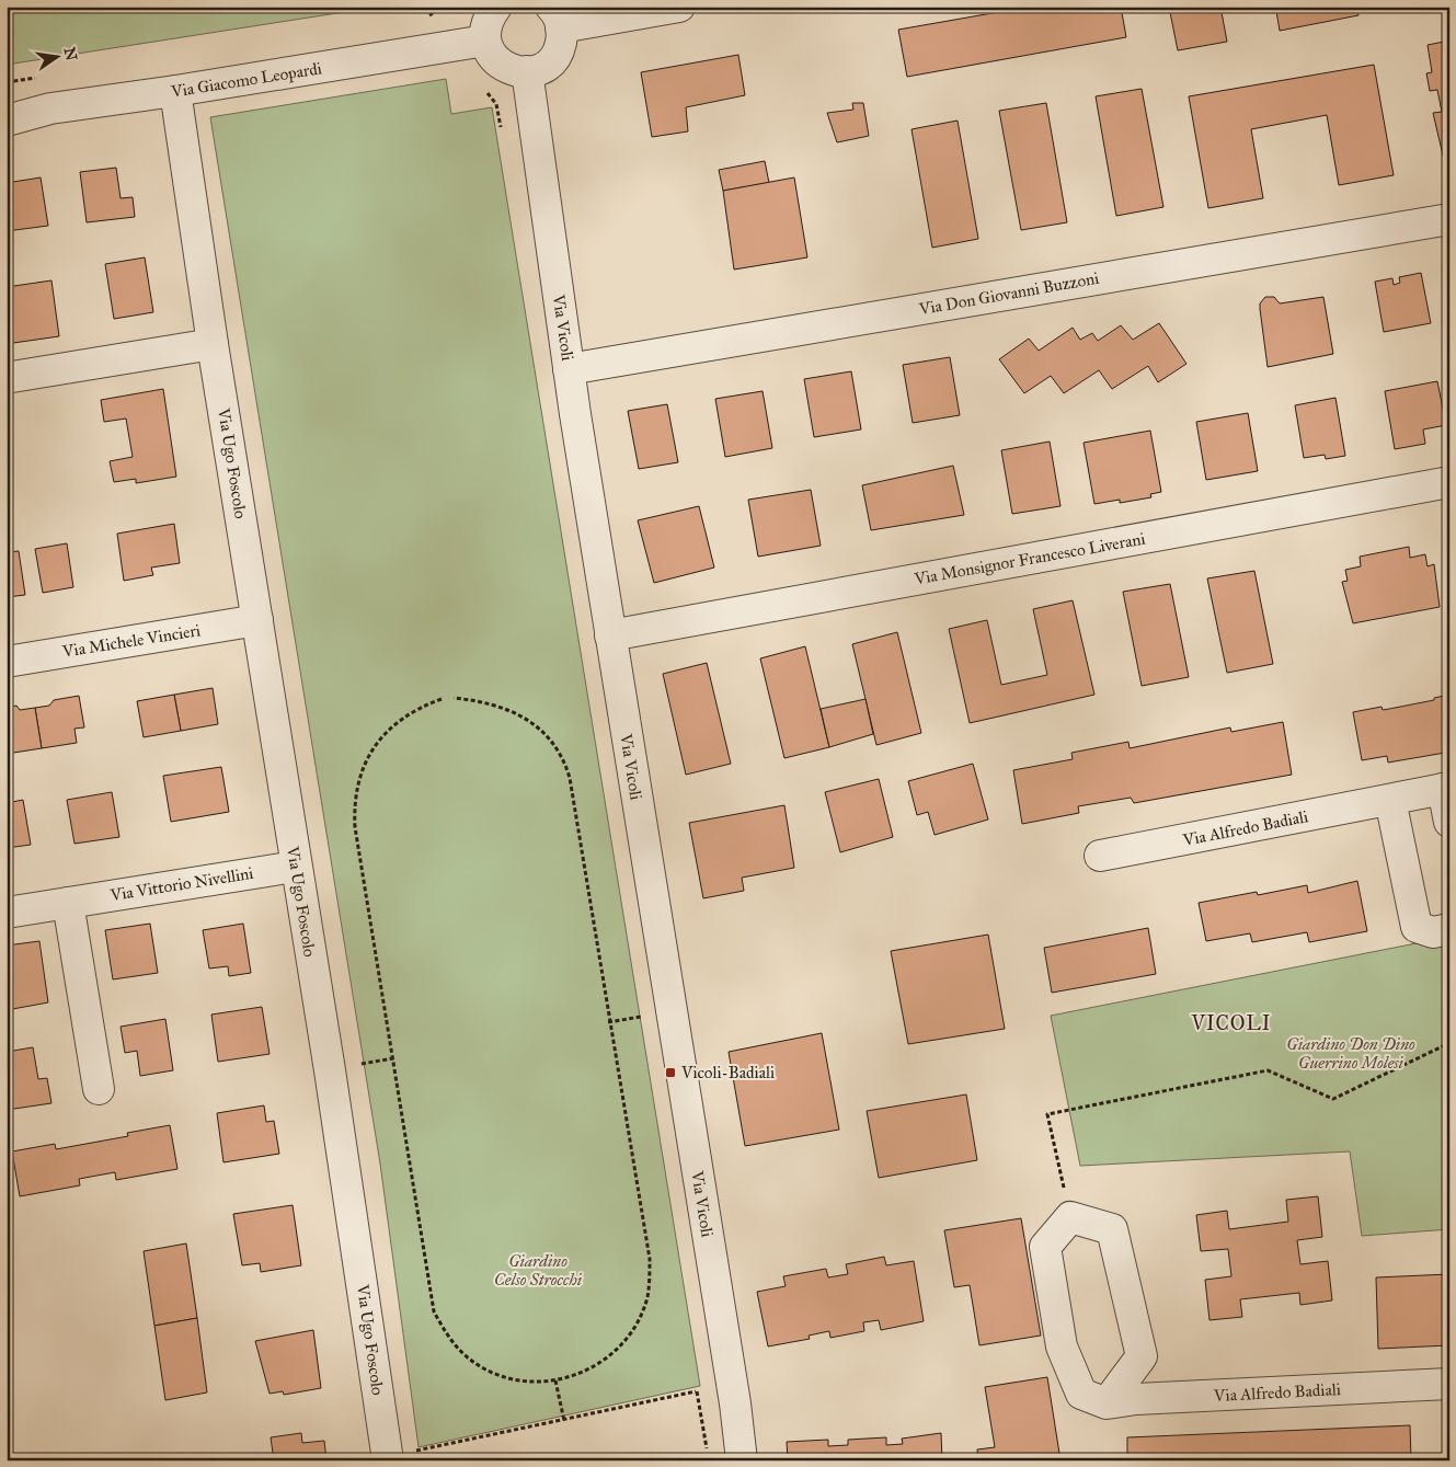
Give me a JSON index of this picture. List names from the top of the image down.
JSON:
{
  "streets": {
    "street": [
      "Via Giacomo Leopardi",
      "Via Don Giovanni Buzzoni",
      "Via Vicoli",
      "Via Ugo Foscolo",
      "Via Monsignor Francesco Liverani",
      "Via Michele Vincieri",
      "Via Alfredo Badiali",
      "Via Vittorio Nivellini"
    ]
  },
  "crossings": [
    ["Via Giacomo Leopardi", "Via Ugo Foscolo"],
    ["Via Don Giovanni Buzzoni", "Via Vicoli"],
    ["Via Vicoli", "Via Monsignor Francesco Liverani"],
    ["Via Ugo Foscolo", "Via Michele Vincieri"],
    ["Via Ugo Foscolo", "Via Vittorio Nivellini"]
  ],
  "districts": ["VICOLI"],
  "parks": ["Giardino Don Dino Guerrino Molesi", "Giardino Celso Strocchi"],
  "places": {
    "transit": ["Vicoli-Badiali"]
  },
  "north": "right"
}
